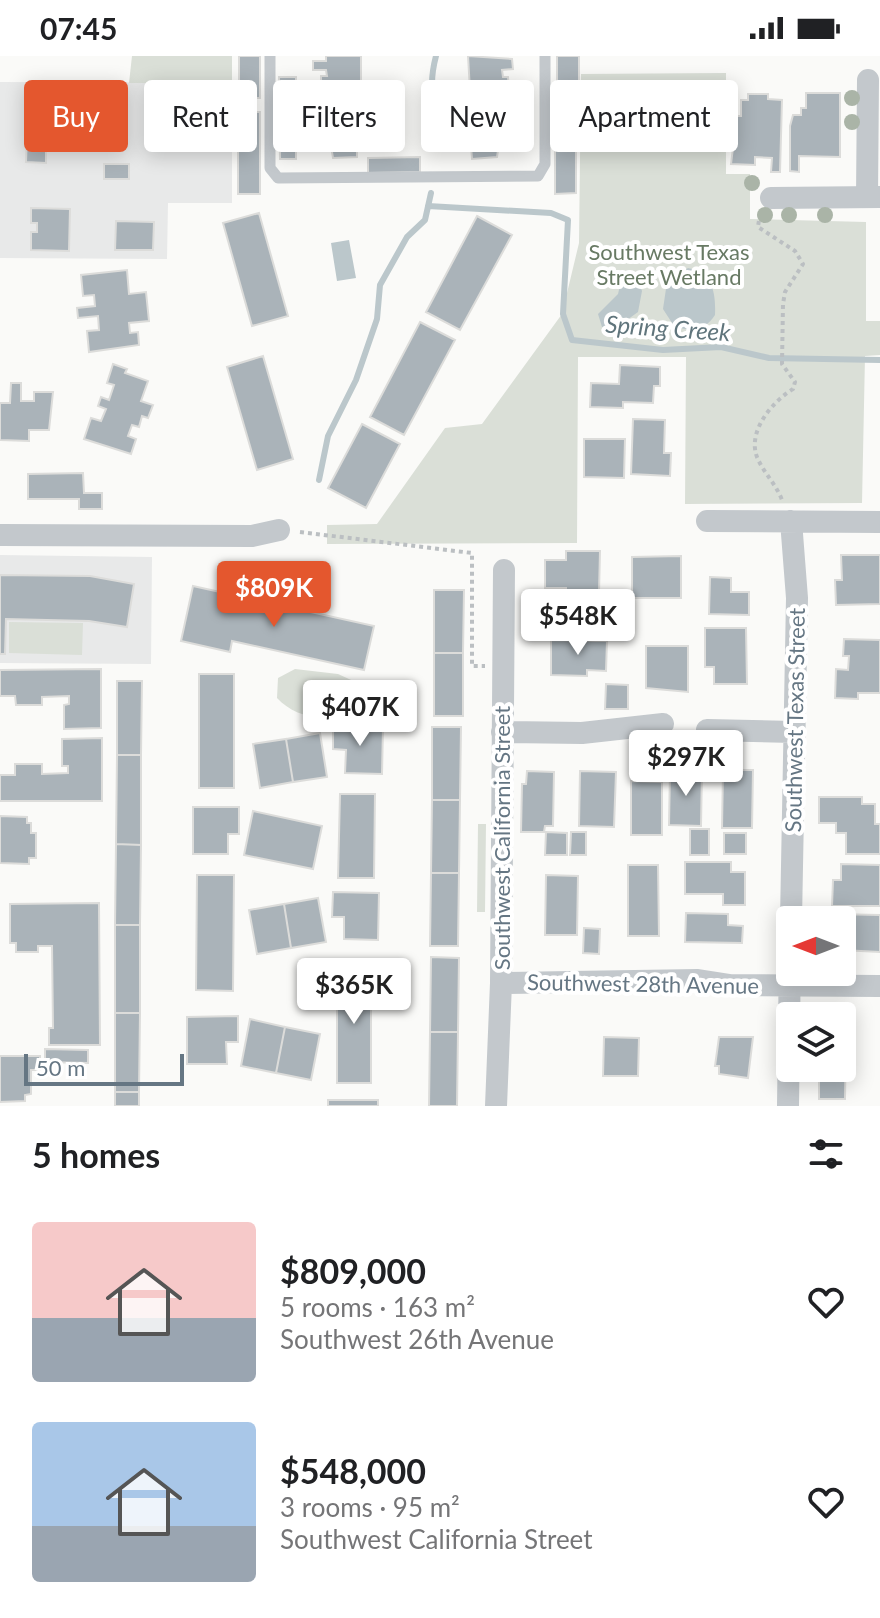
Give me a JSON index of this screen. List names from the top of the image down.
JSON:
{
  "streets": {
    "street": ["Southwest Texas Street", "Southwest California Street", "Southwest 28th Avenue"]
  },
  "crossings": [
    ["Southwest California Street", "Southwest 28th Avenue"]
  ],
  "water": ["Spring Creek"],
  "parks": ["Southwest Texas Street Wetland"],
  "scale_bar": "50 m",
  "north": "left",
  "page": {
    "status": "07:45",
    "chip": [
      "Buy",
      "Rent",
      "Filters",
      "New",
      "Apartment"
    ],
    "price": [
      "$809K",
      "$548K",
      "$407K",
      "$297K",
      "$365K"
    ],
    "scale": "50 m",
    "heading": "5 homes",
    "list": [
      {
        "name": "$809,000",
        "note": "5 rooms · 163 m² · Southwest 26th Avenue"
      },
      {
        "name": "$548,000",
        "note": "3 rooms · 95 m² · Southwest California Street"
      }
    ]
  }
}
